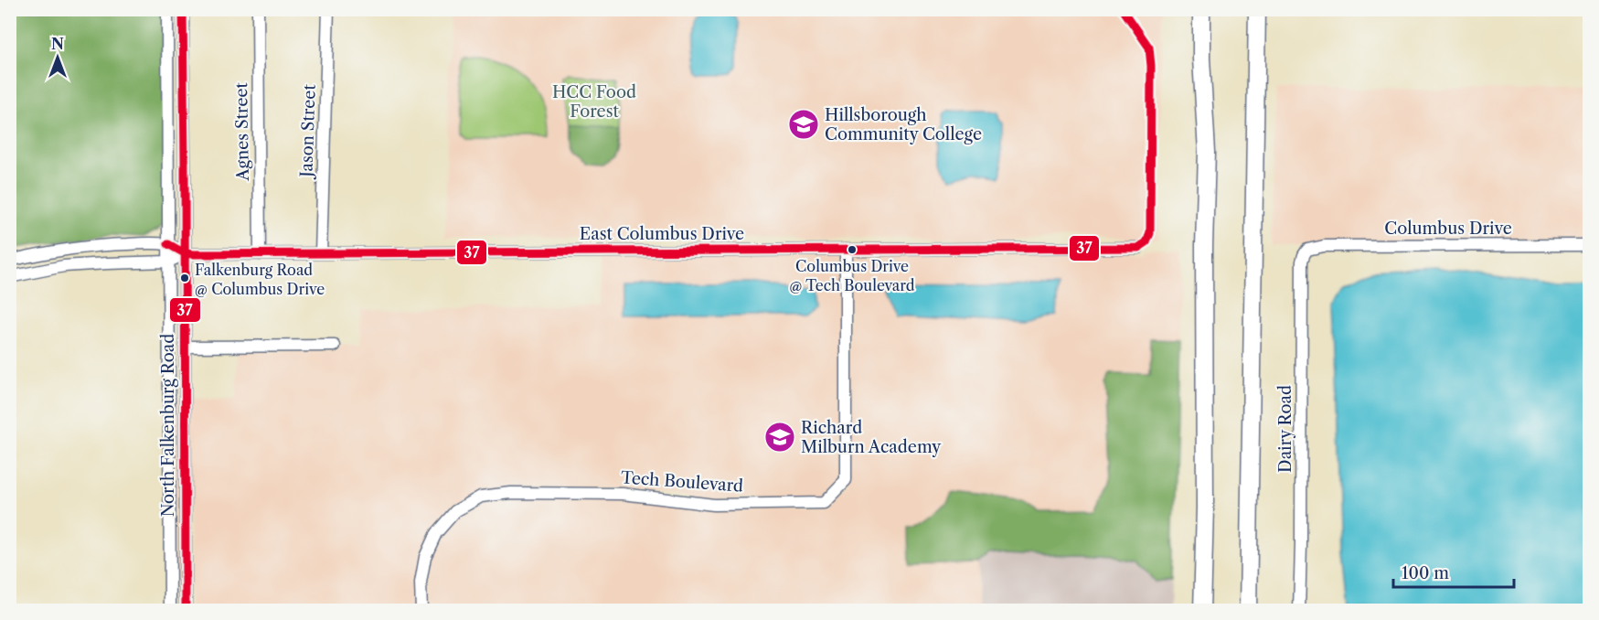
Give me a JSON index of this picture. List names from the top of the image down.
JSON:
{
  "streets": {
    "street": [
      "Jason Street",
      "Agnes Street",
      "Columbus Drive",
      "East Columbus Drive",
      "North Falkenburg Road",
      "Dairy Road",
      "Tech Boulevard"
    ]
  },
  "crossings": [
    ["Jason Street", "East Columbus Drive"],
    ["Agnes Street", "East Columbus Drive"],
    ["Columbus Drive", "Dairy Road"],
    ["East Columbus Drive", "North Falkenburg Road"],
    ["East Columbus Drive", "Tech Boulevard"]
  ],
  "parks": ["HCC Food Forest"],
  "places": {
    "school or university": ["Hillsborough Community College", "Richard Milburn Academy"],
    "other": ["Columbus Drive @ Tech Boulevard", "Falkenburg Road @ Columbus Drive"]
  },
  "lines": ["transit line 37"],
  "scale_bar": "100 m",
  "north": "top"
}
